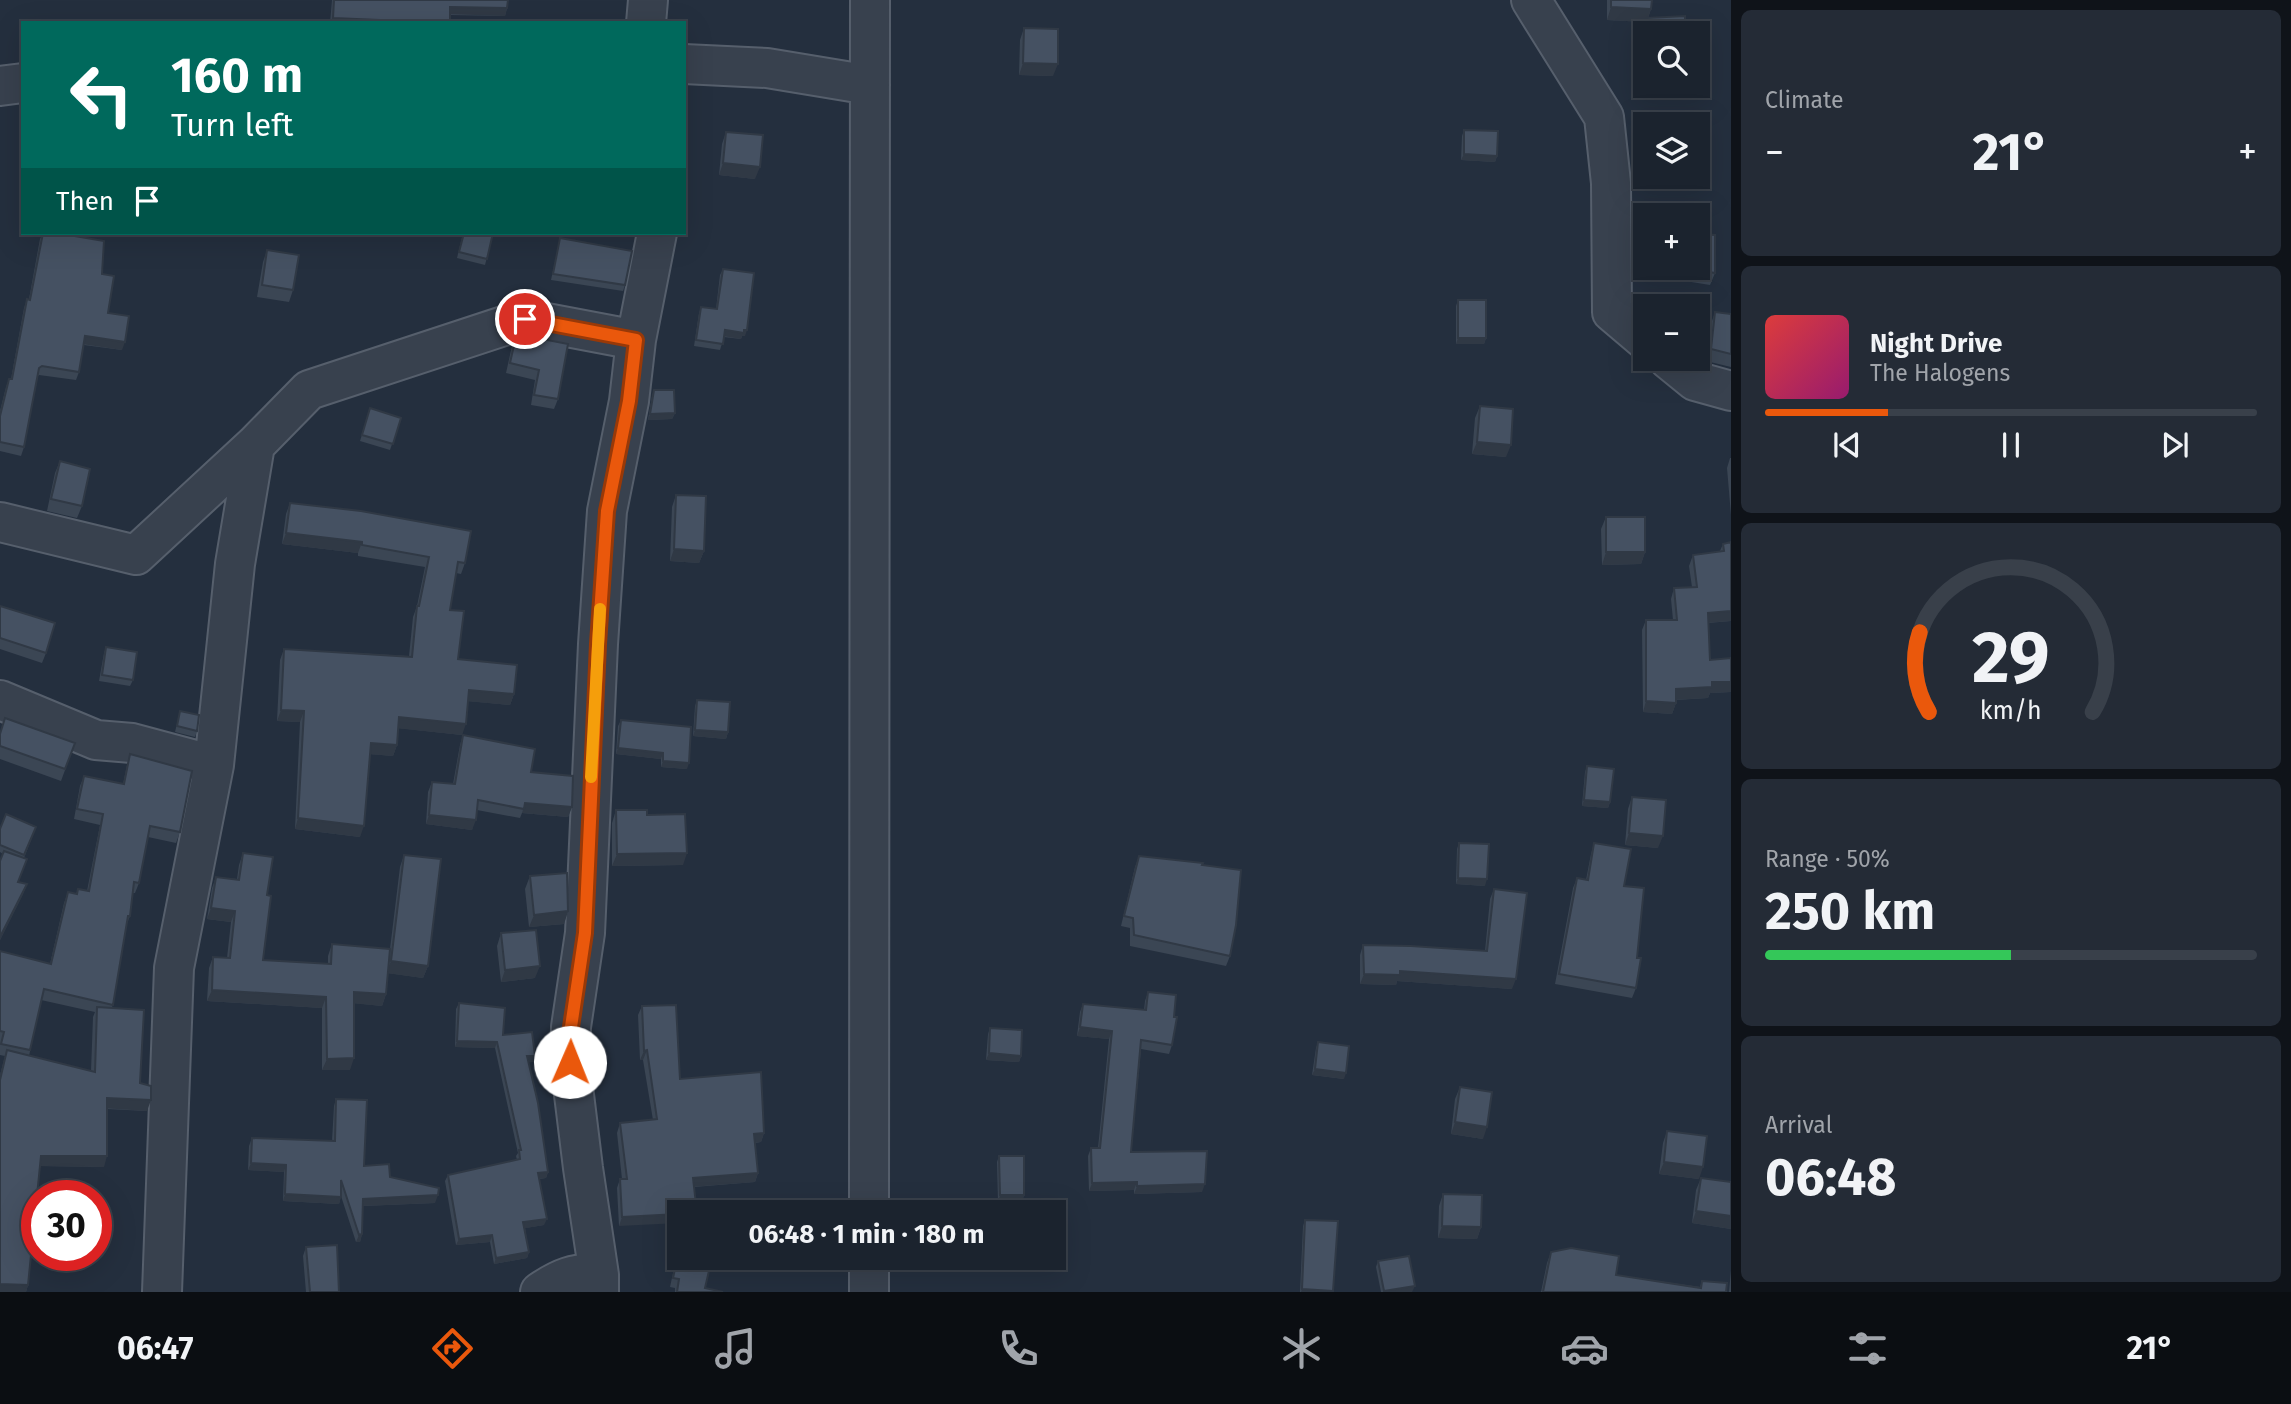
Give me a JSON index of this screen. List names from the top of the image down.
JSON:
{
  "page": {
    "tile": [
      "Climate",
      ["Range · 50%", "250 km"],
      ["Arrival", "06:48"]
    ],
    "map_buttons": ["+", "−"],
    "turn": ["160 m", "Turn left"],
    "heat": ["−", "21°", "+"],
    "then": "Then",
    "song": ["Night Drive", "The Halogens"],
    "limit": "30",
    "trip": "06:48 · 1 min · 180 m",
    "tabs": ["06:47", "21°"],
    "gauge": ["29", "km/h"]
  }
}
